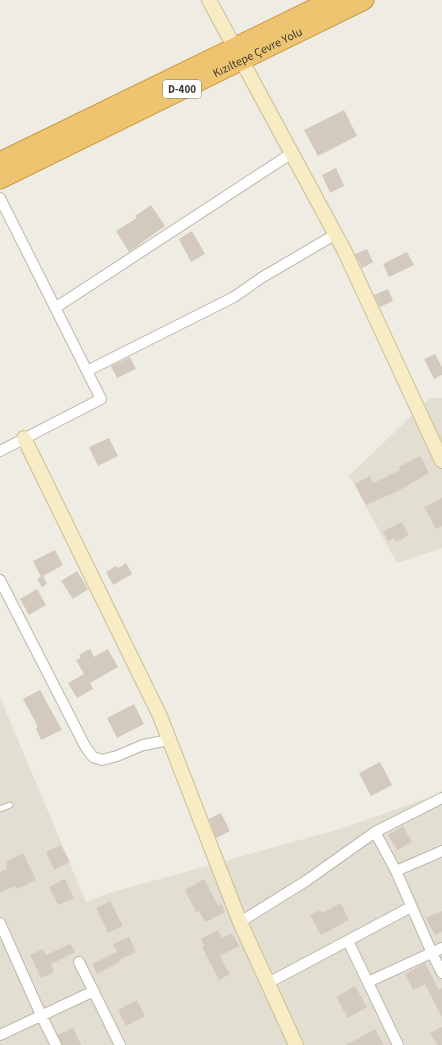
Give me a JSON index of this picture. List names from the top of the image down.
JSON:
{
  "streets": {
    "highway": ["Kızıltepe Çevre Yolu", "D-400"]
  }
}
